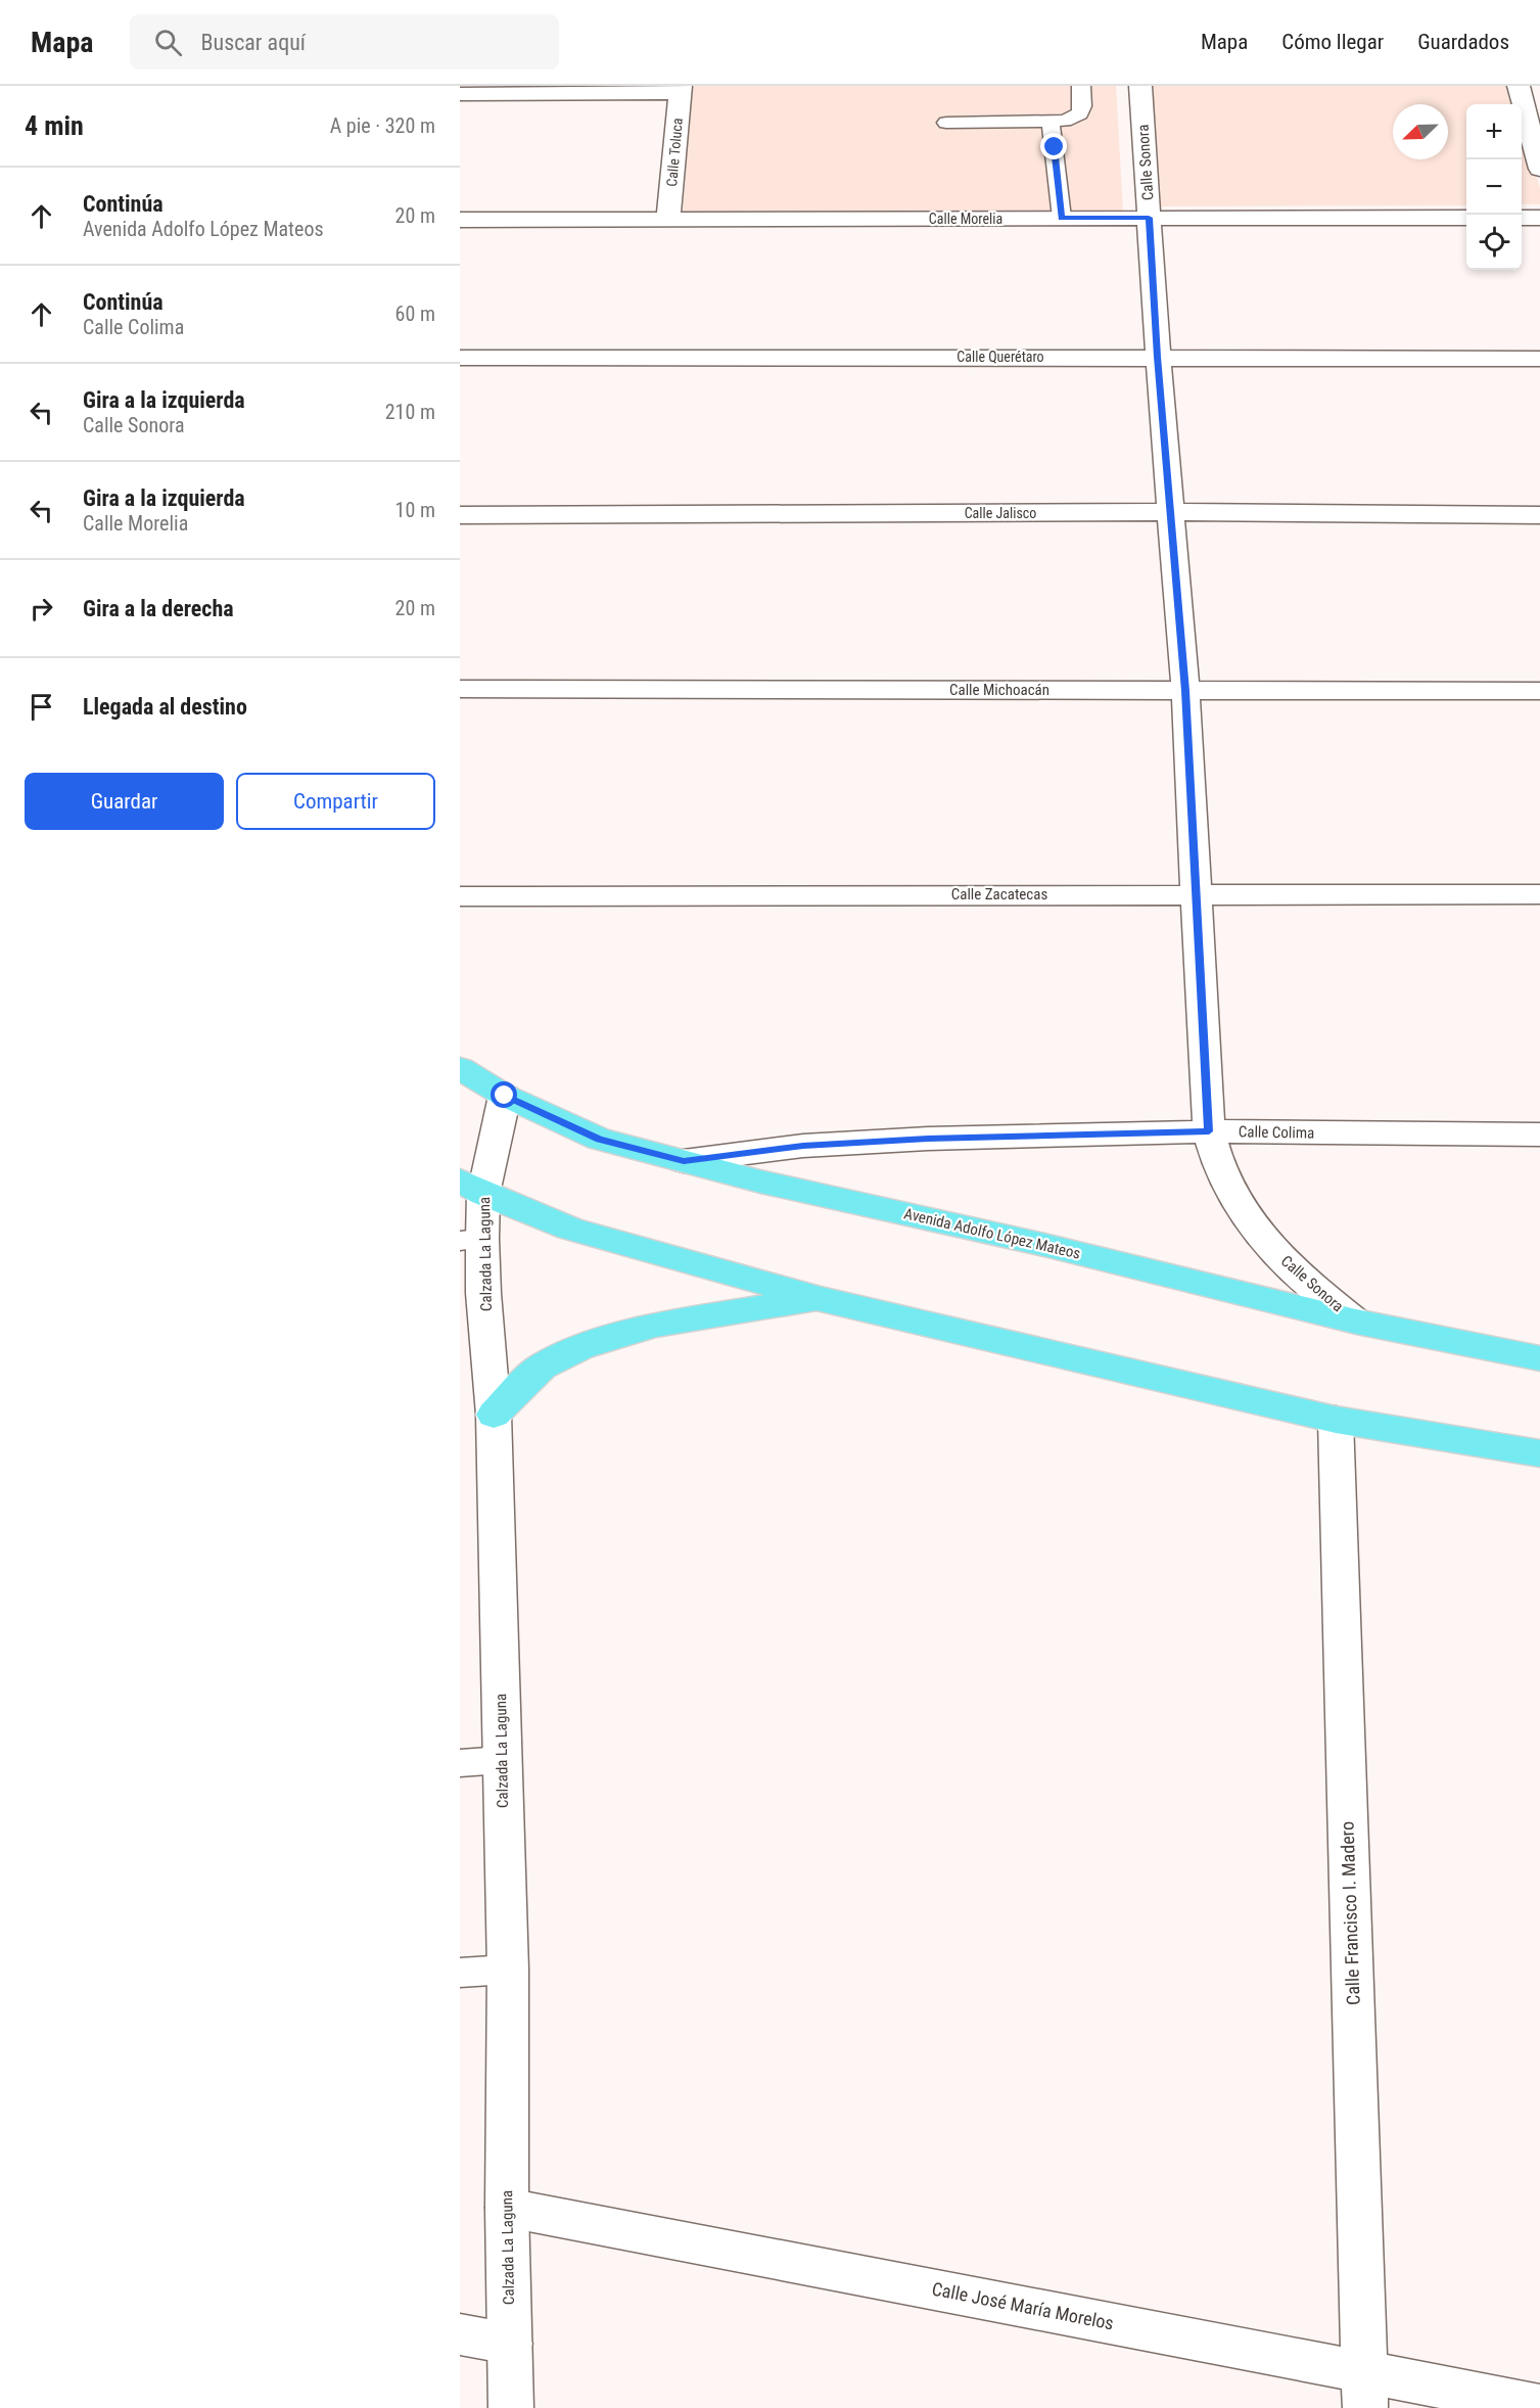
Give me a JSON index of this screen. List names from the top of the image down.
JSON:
{
  "streets": {
    "main road": ["Avenida Adolfo López Mateos"],
    "street": [
      "Calle Toluca",
      "Calle Sonora",
      "Calle Morelia",
      "Calle Querétaro",
      "Calle Jalisco",
      "Calle Michoacán",
      "Calle Zacatecas",
      "Calle Colima",
      "Calzada La Laguna",
      "Calle Francisco I. Madero",
      "Calle José María Morelos"
    ]
  },
  "crossings": [
    ["Calle Toluca", "Calle Morelia"],
    ["Calle Sonora", "Calle Morelia"],
    ["Calle Sonora", "Calle Querétaro"],
    ["Calle Sonora", "Calle Jalisco"],
    ["Calle Sonora", "Calle Michoacán"],
    ["Calle Sonora", "Calle Zacatecas"],
    ["Calle Sonora", "Calle Colima"],
    ["Calle Sonora", "Avenida Adolfo López Mateos"],
    ["Calle Colima", "Avenida Adolfo López Mateos"],
    ["Avenida Adolfo López Mateos", "Calzada La Laguna"],
    ["Calzada La Laguna", "Calle José María Morelos"],
    ["Calle Francisco I. Madero", "Calle José María Morelos"]
  ],
  "north": "bottom left",
  "page": {
    "header": "Mapa",
    "search": "Buscar aquí",
    "nav": ["Mapa", "Cómo llegar", "Guardados"],
    "heading": ["4 min", "A pie · 320 m"],
    "map_buttons": ["+", "−"],
    "list": [
      ["Continúa", "Avenida Adolfo López Mateos", "20 m"],
      ["Continúa", "Calle Colima", "60 m"],
      ["Gira a la izquierda", "Calle Sonora", "210 m"],
      ["Gira a la izquierda", "Calle Morelia", "10 m"],
      ["Gira a la derecha", "20 m"],
      "Llegada al destino"
    ],
    "buttons": ["Guardar", "Compartir"]
  }
}
